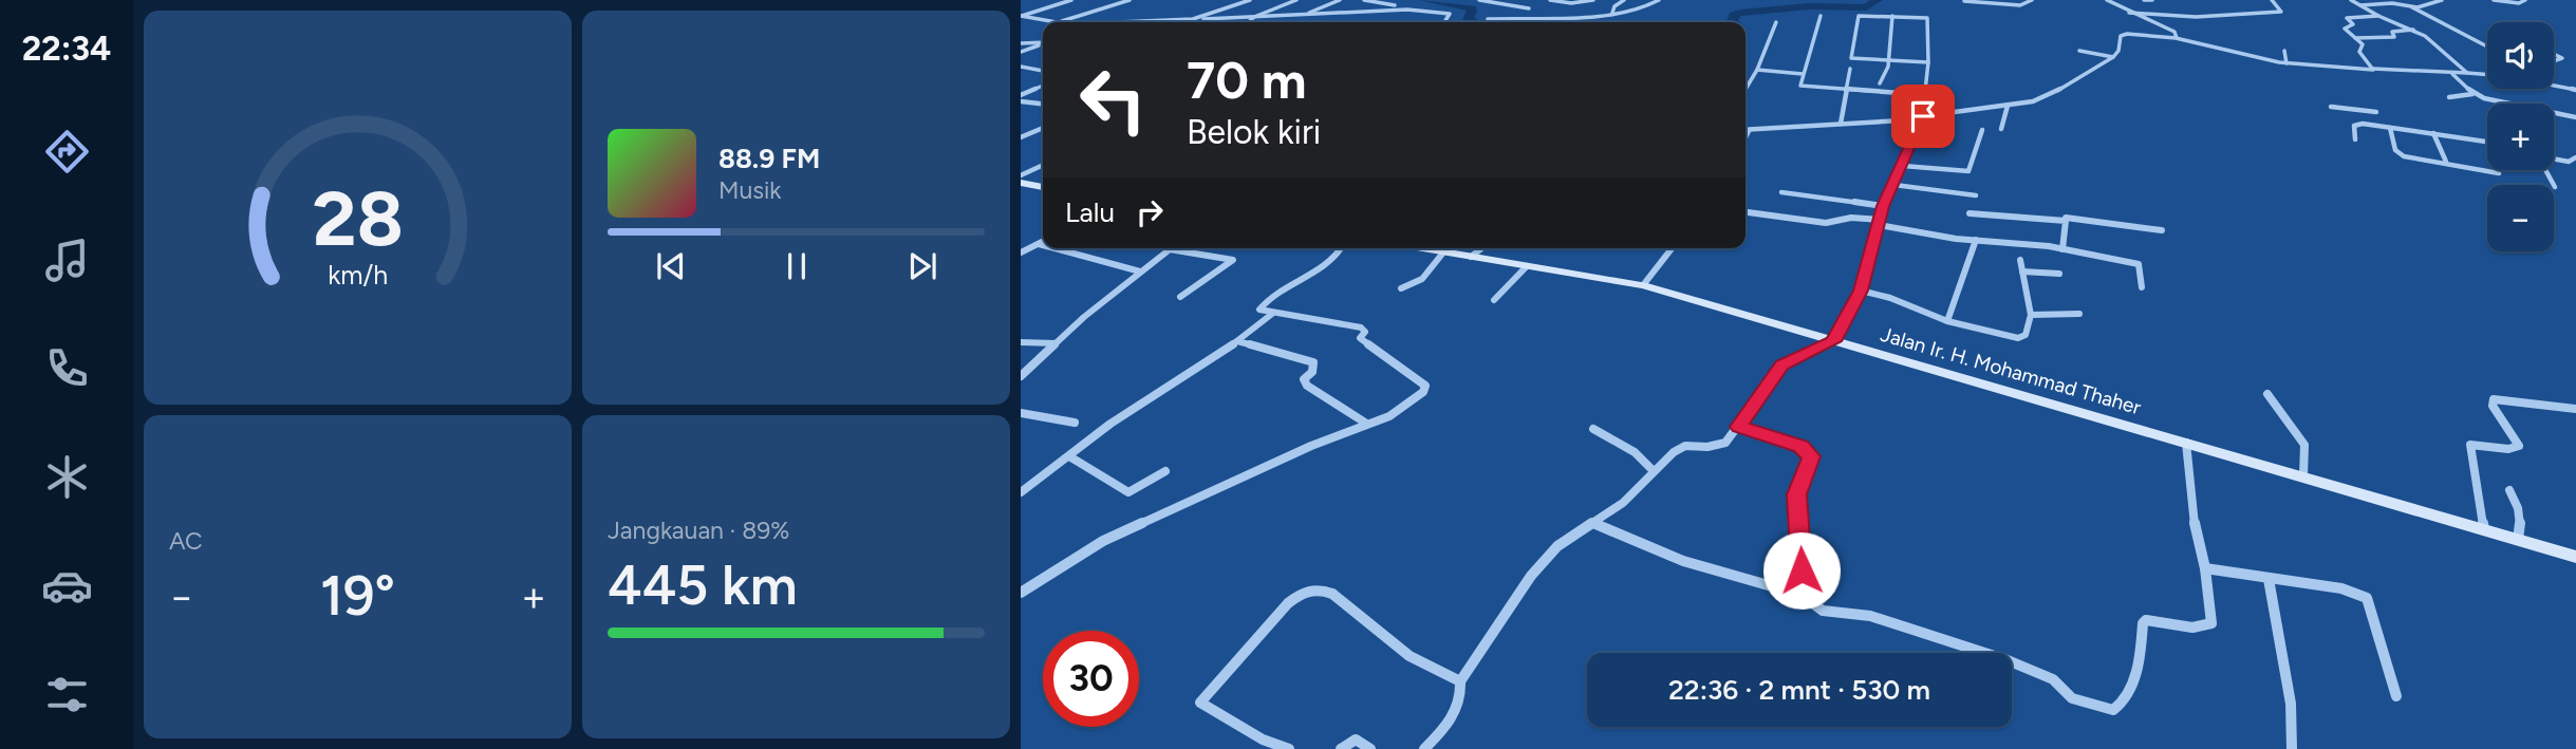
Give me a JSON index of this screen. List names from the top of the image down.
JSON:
{
  "streets": {
    "main road": ["Jalan Ir. H. Mohammad Thaher"]
  },
  "page": {
    "tabs": "22:34",
    "map_buttons": ["+", "−"],
    "turn": ["70 m", "Belok kiri"],
    "song": ["88.9 FM", "Musik"],
    "then": "Lalu",
    "tile": [
      "AC",
      ["Jangkauan · 89%", "445 km"]
    ],
    "heat": ["−", "19°", "+"],
    "limit": "30",
    "trip": "22:36 · 2 mnt · 530 m",
    "gauge": ["28", "km/h"]
  }
}
